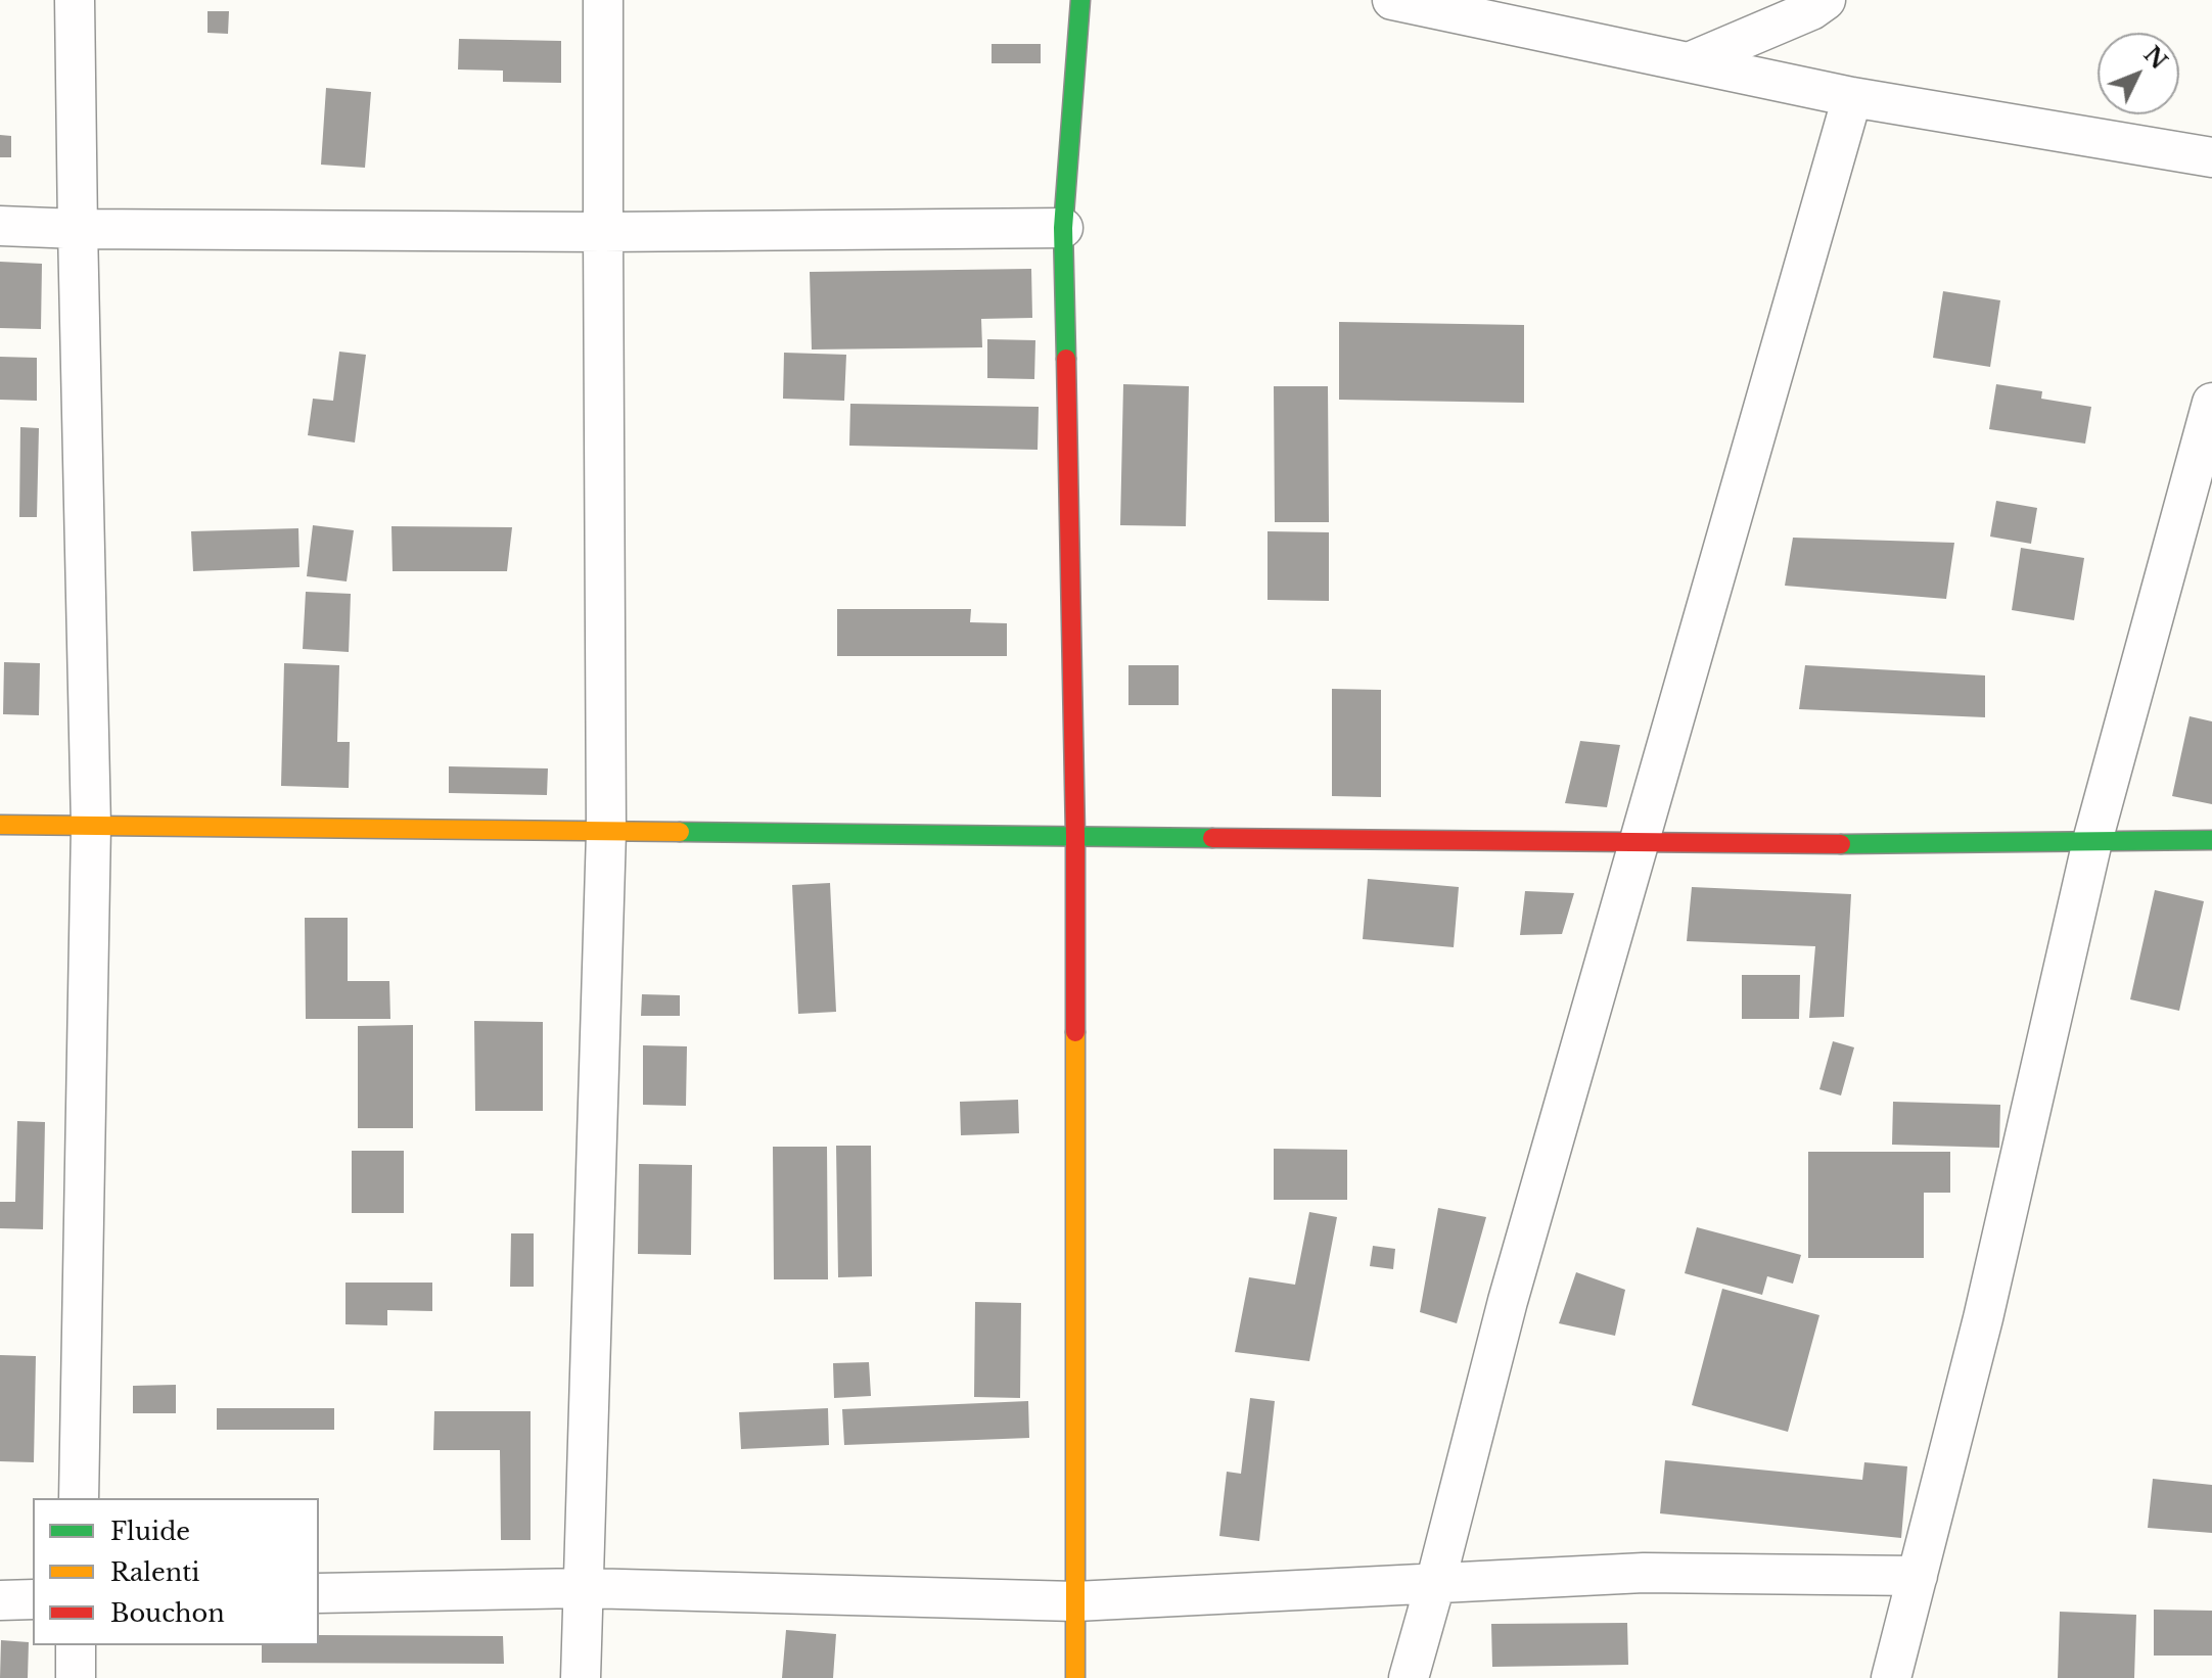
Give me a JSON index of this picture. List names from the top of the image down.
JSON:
{
  "legend": ["Fluide", "Ralenti", "Bouchon"],
  "north": "top right"
}
